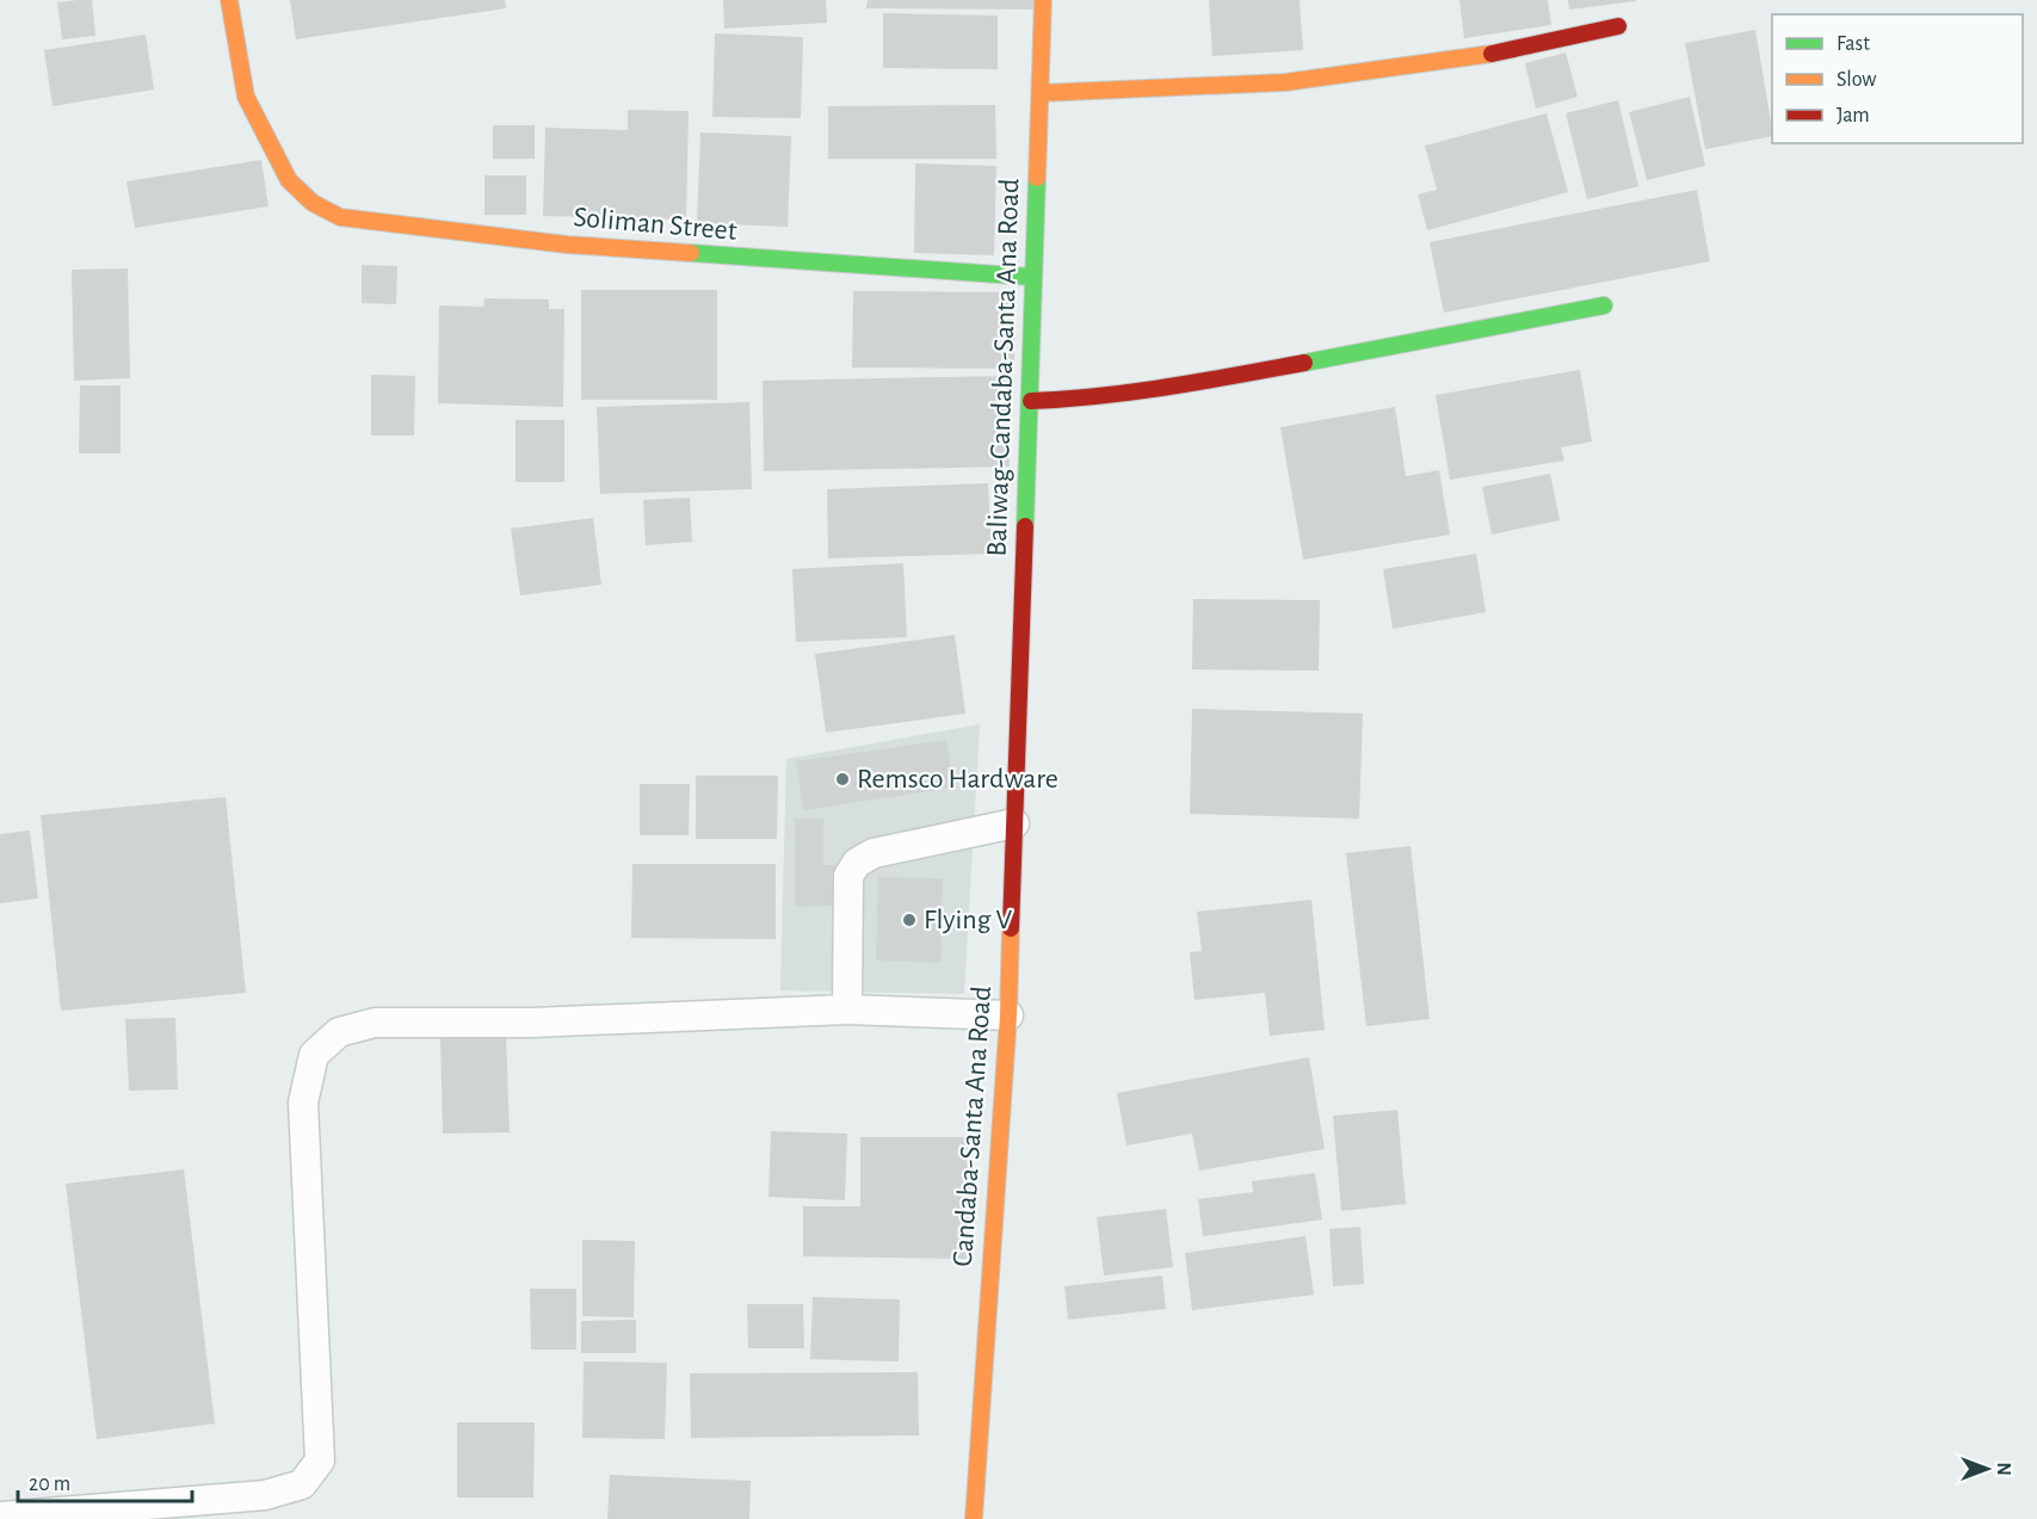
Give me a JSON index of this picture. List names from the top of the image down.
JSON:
{
  "streets": {
    "street": ["Soliman Street", "Baliwag-Candaba-Santa Ana Road", "Candaba-Santa Ana Road"]
  },
  "crossings": [
    ["Soliman Street", "Baliwag-Candaba-Santa Ana Road"],
    ["Baliwag-Candaba-Santa Ana Road", "Candaba-Santa Ana Road"]
  ],
  "places": ["Remsco Hardware", "Flying V"],
  "legend": ["Fast", "Slow", "Jam"],
  "scale_bar": "20 m",
  "north": "right"
}
